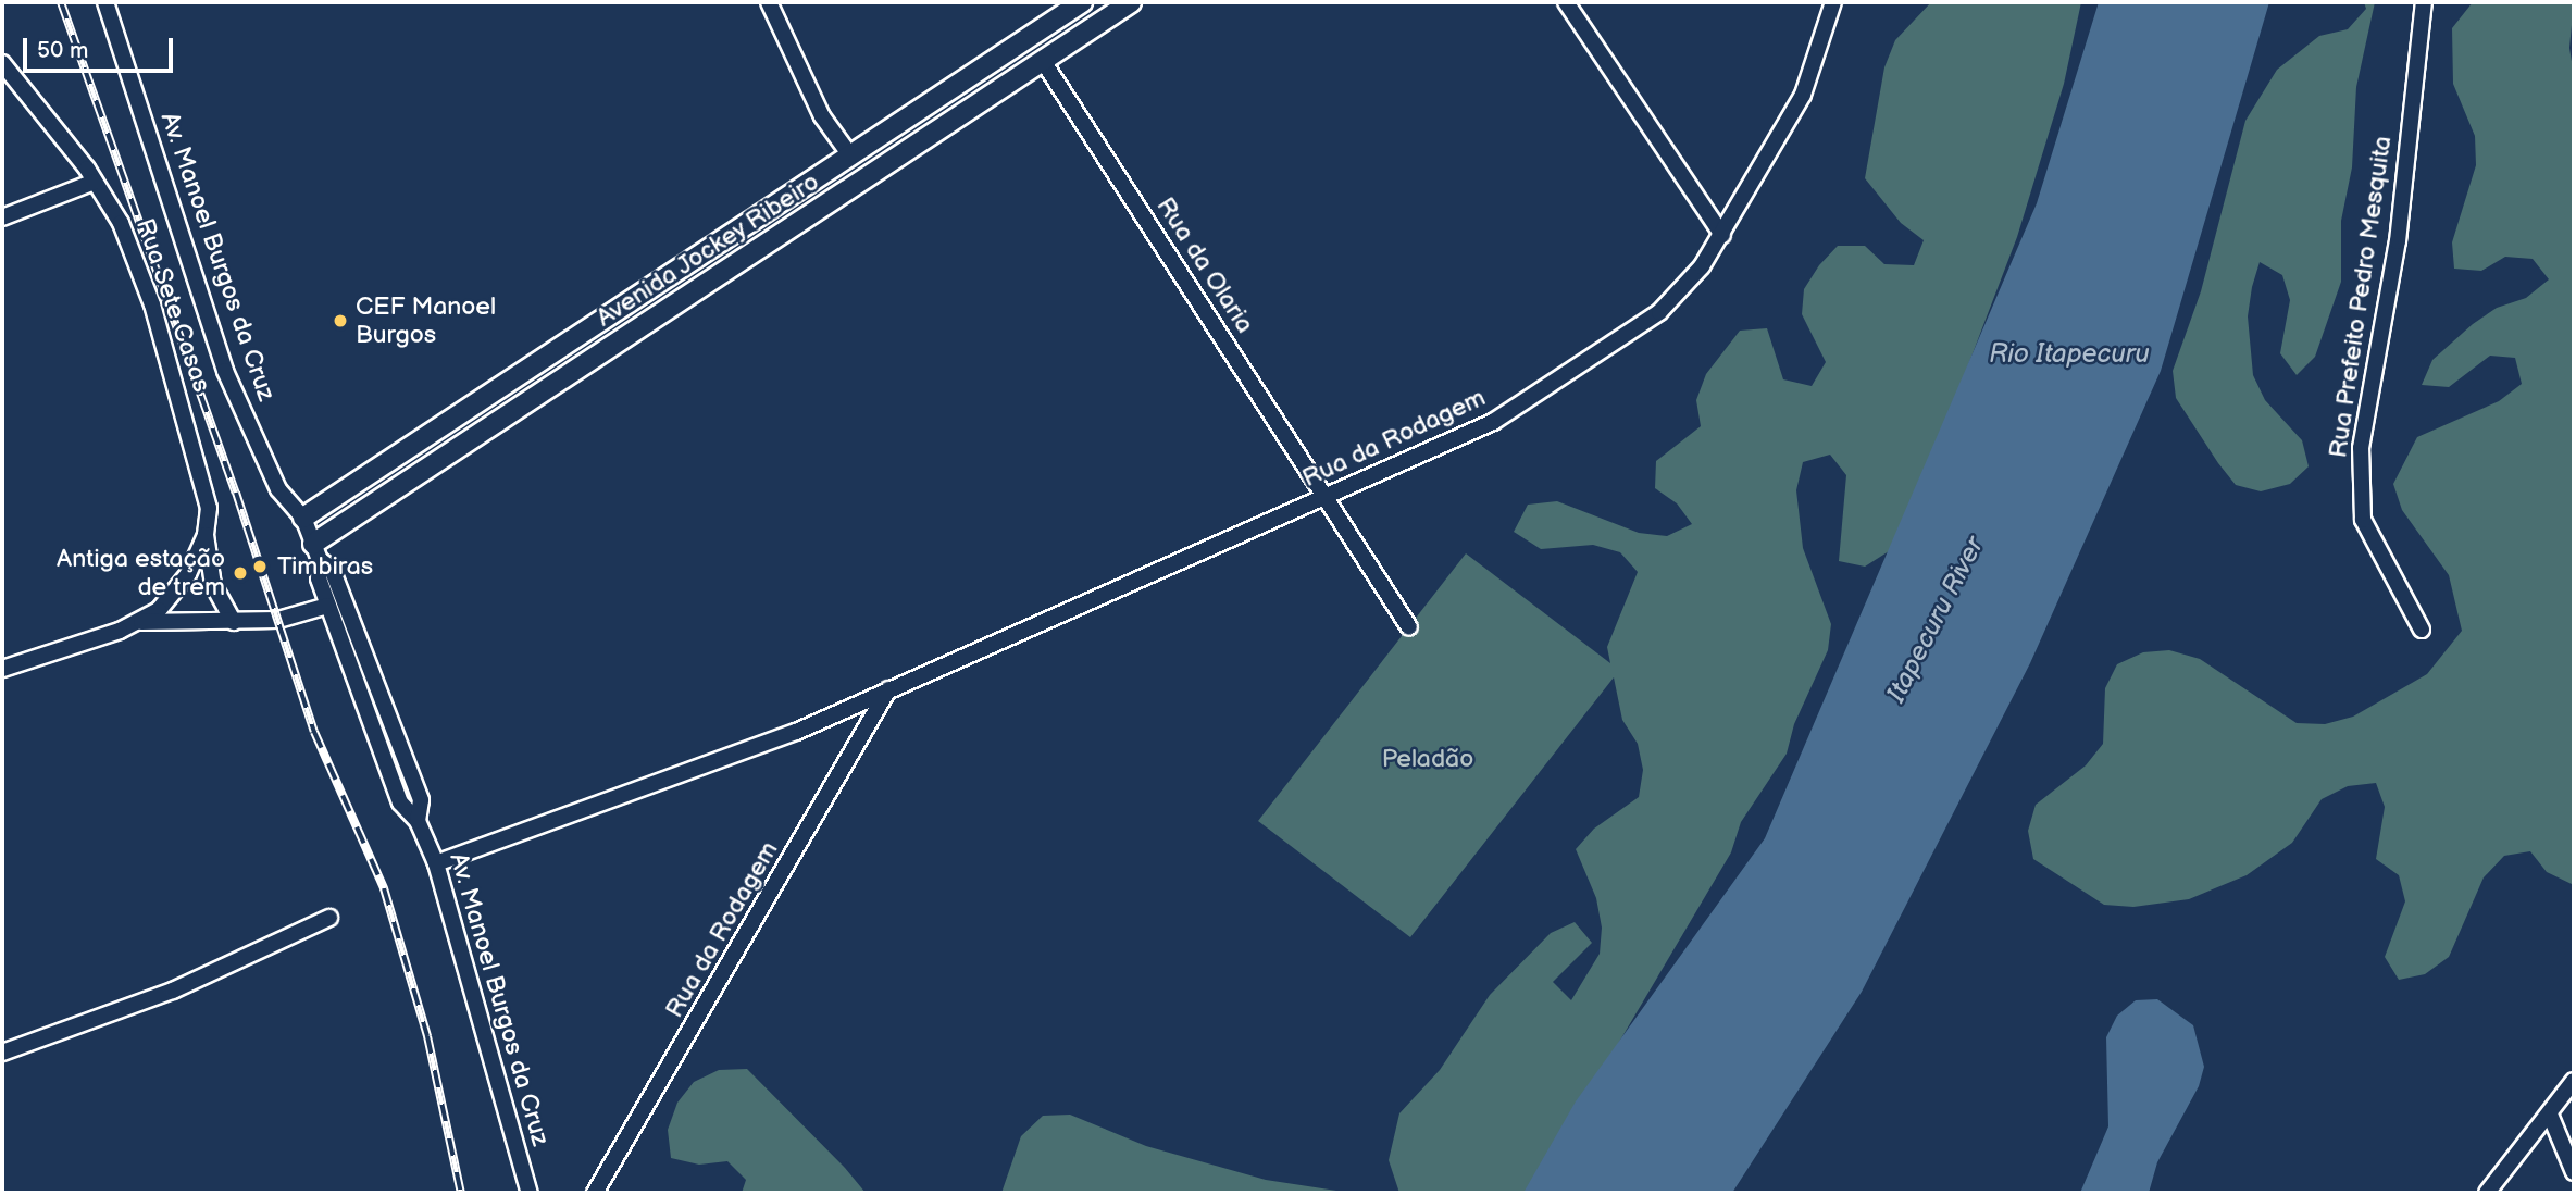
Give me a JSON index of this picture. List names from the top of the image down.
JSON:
{
  "streets": {
    "street": [
      "Avenida Jockey Ribeiro",
      "Av. Manoel Burgos da Cruz",
      "Rua da Olaria",
      "Rua Prefeito Pedro Mesquita",
      "Rua Sete Casas",
      "Rua da Rodagem"
    ]
  },
  "crossings": [
    ["Avenida Jockey Ribeiro", "Av. Manoel Burgos da Cruz"],
    ["Avenida Jockey Ribeiro", "Rua da Olaria"],
    ["Av. Manoel Burgos da Cruz", "Rua da Rodagem"],
    ["Rua da Olaria", "Rua da Rodagem"]
  ],
  "water": ["Rio Itapecuru", "Itapecuru River"],
  "parks": ["Peladão"],
  "places": ["CEF Manoel Burgos", "Timbiras", "Antiga estação de trem"],
  "scale_bar": "50 m"
}
